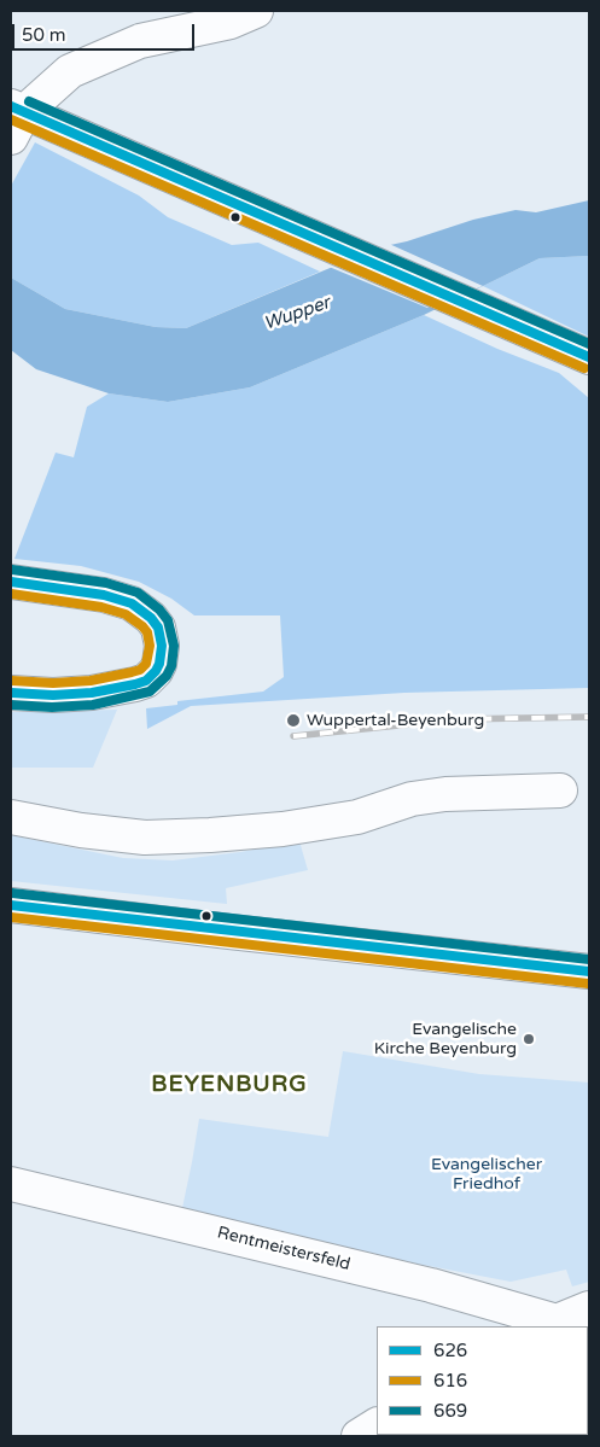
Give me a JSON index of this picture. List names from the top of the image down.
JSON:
{
  "streets": {
    "street": ["Rentmeistersfeld"]
  },
  "districts": ["BEYENBURG"],
  "water": ["Wupper"],
  "parks": ["Evangelischer Friedhof"],
  "places": ["Wuppertal-Beyenburg", "Evangelische Kirche Beyenburg"],
  "lines": ["transit line 669", "transit line 626", "transit line 616"],
  "legend": ["626", "616", "669"],
  "scale_bar": "50 m"
}
